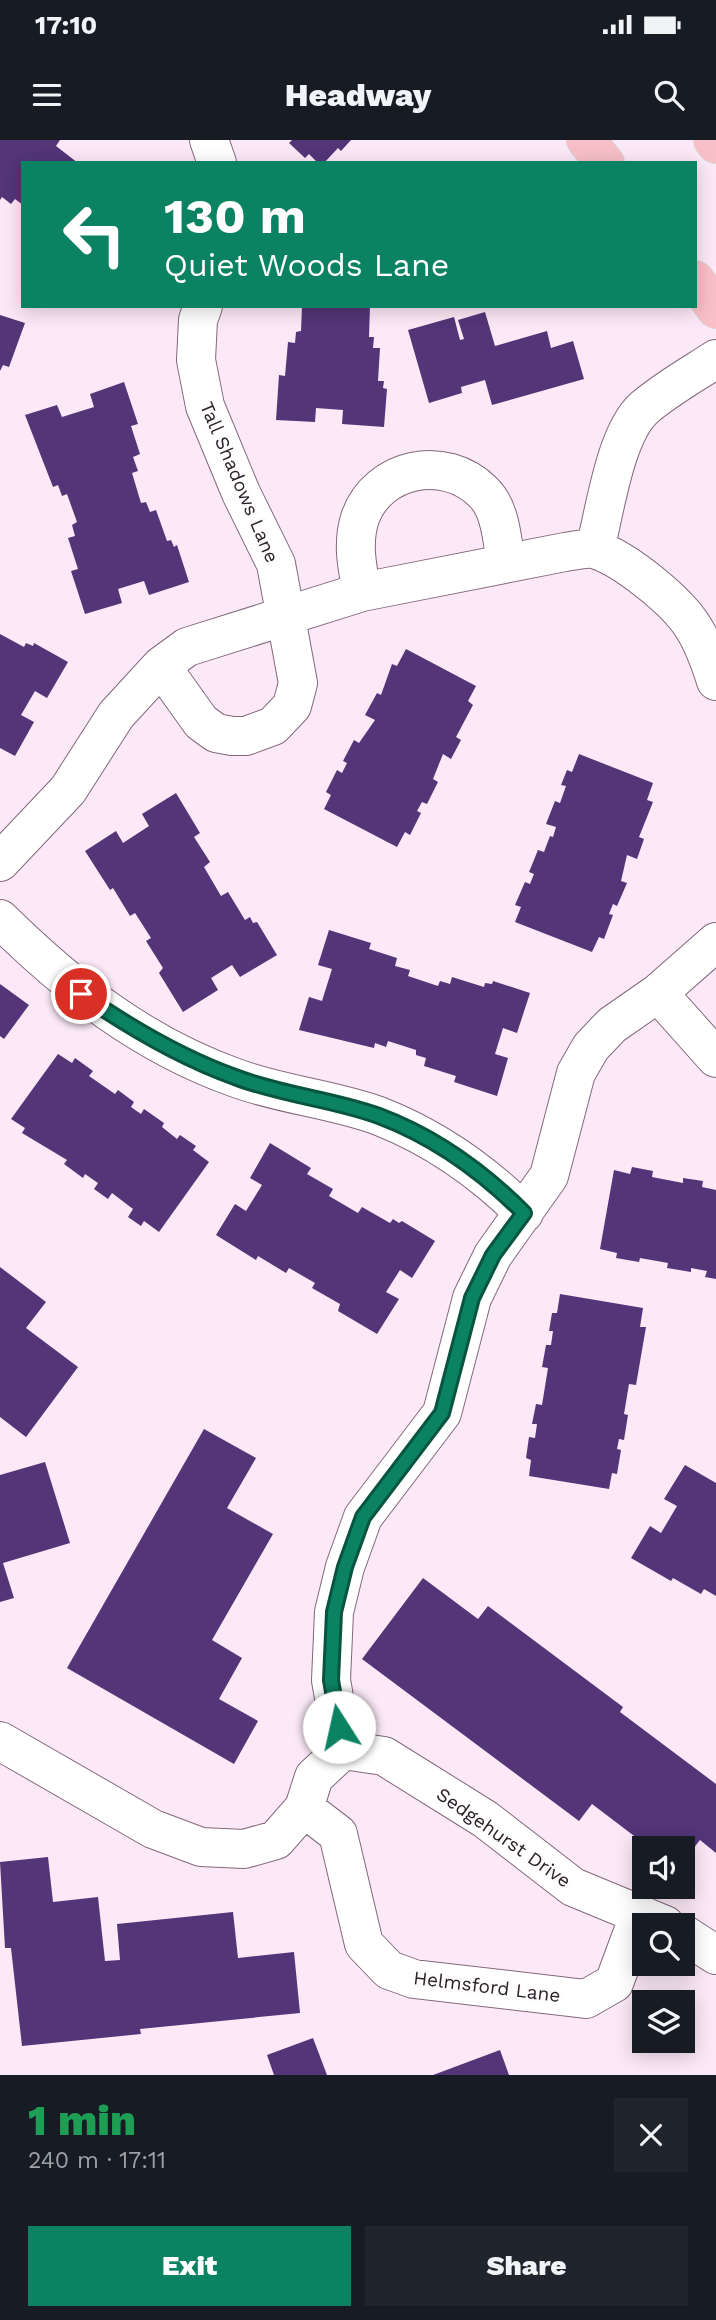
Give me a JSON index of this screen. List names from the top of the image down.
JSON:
{
  "streets": {
    "street": ["Tall Shadows Lane", "Sedgehurst Drive", "Helmsford Lane"]
  },
  "page": {
    "status": "17:10",
    "header": "Headway",
    "turn": ["130 m", "Quiet Woods Lane"],
    "heading": ["1 min", "240 m · 17:11"],
    "buttons": ["Exit", "Share"]
  }
}
